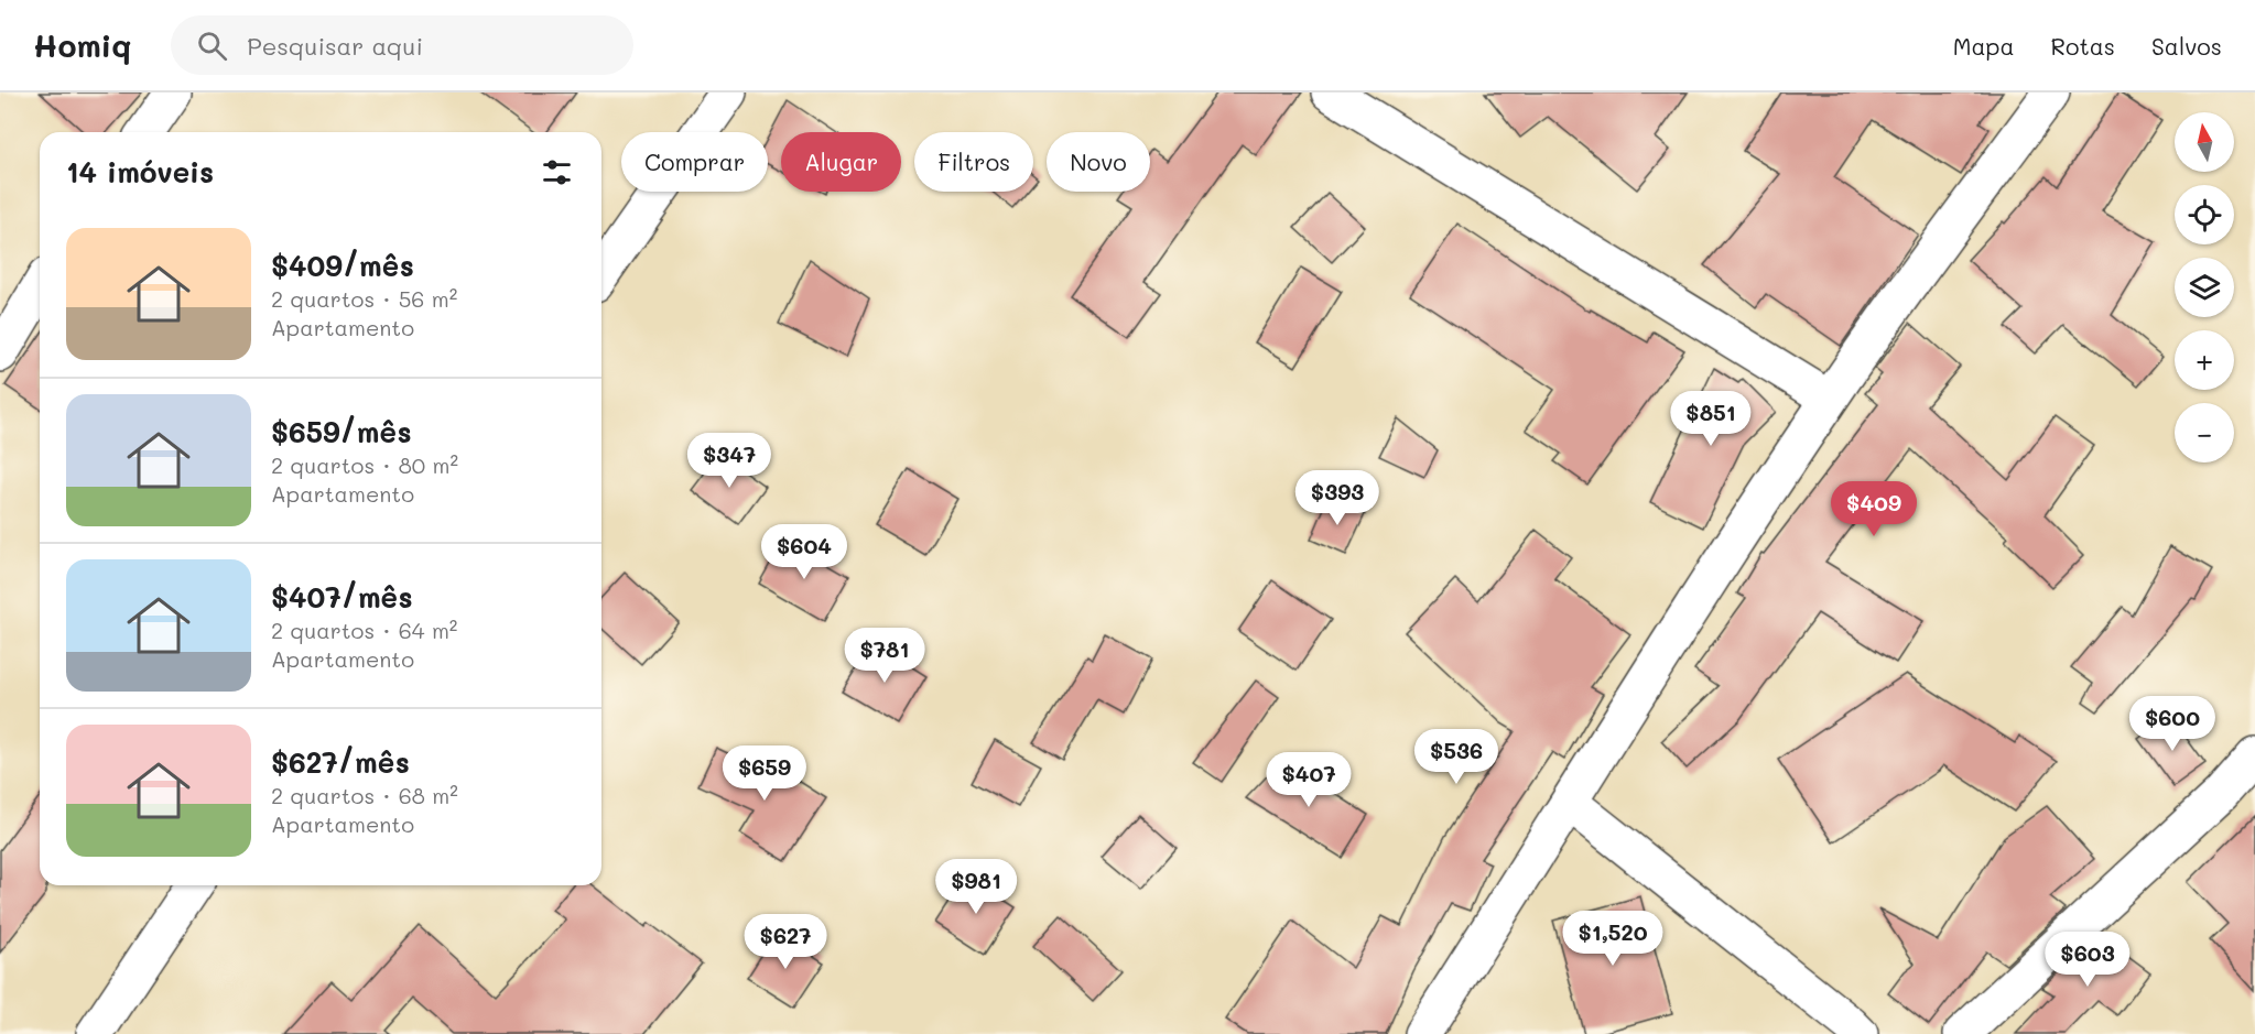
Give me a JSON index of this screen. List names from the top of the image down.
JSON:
{
  "north": "top",
  "page": {
    "header": "Homiq",
    "search": "Pesquisar aqui",
    "nav": ["Mapa", "Rotas", "Salvos"],
    "map_buttons": ["+", "−"],
    "chip": [
      "Comprar",
      "Alugar",
      "Filtros",
      "Novo"
    ],
    "heading": "14 imóveis",
    "list": [
      {
        "name": "$409/mês",
        "note": "2 quartos · 56 m² · Apartamento"
      },
      {
        "name": "$659/mês",
        "note": "2 quartos · 80 m² · Apartamento"
      },
      {
        "name": "$407/mês",
        "note": "2 quartos · 64 m² · Apartamento"
      },
      {
        "name": "$627/mês",
        "note": "2 quartos · 68 m² · Apartamento"
      }
    ],
    "price": [
      "$851",
      "$347",
      "$393",
      "$409",
      "$604",
      "$781",
      "$600",
      "$536",
      "$659",
      "$407",
      "$981",
      "$1,520",
      "$627",
      "$603"
    ]
  }
}
